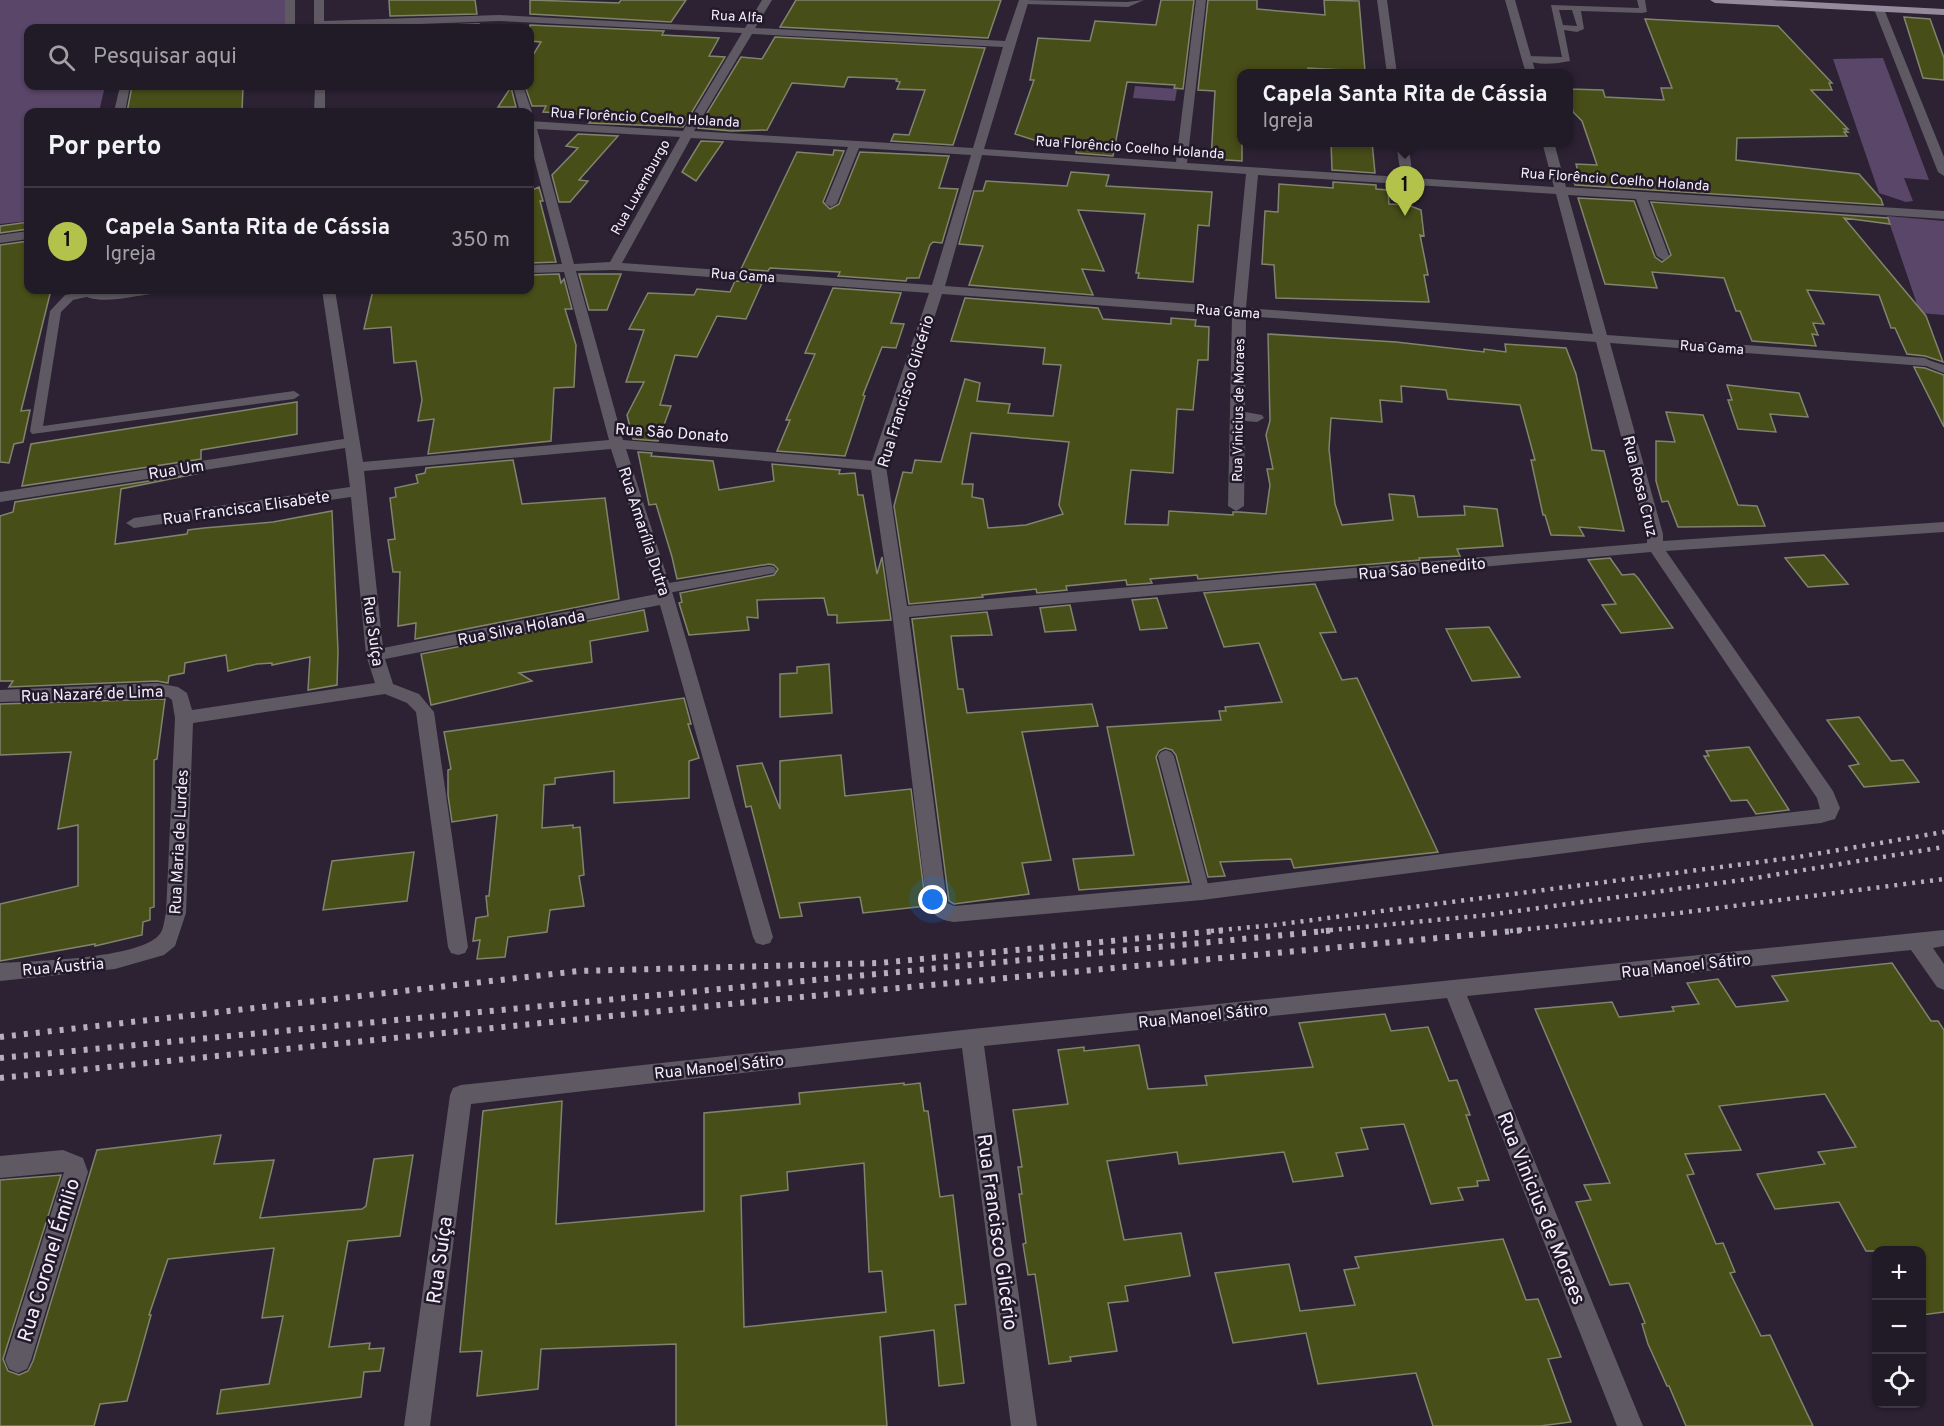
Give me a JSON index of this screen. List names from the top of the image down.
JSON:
{
  "streets": {
    "street": [
      "Rua Alfa",
      "Rua Florêncio Coelho Holanda",
      "Rua Luxemburgo",
      "Rua Gama",
      "Rua Francisco Glicério",
      "Rua Vinicius de Moraes",
      "Rua São Donato",
      "Rua Um",
      "Rua Rosa Cruz",
      "Rua Francisca Elisabete",
      "Rua Amarília Dutra",
      "Rua São Benedito",
      "Rua Silva Holanda",
      "Rua Suíça",
      "Rua Nazaré de Lima",
      "Rua Maria de Lurdes",
      "Rua Manoel Sátiro",
      "Rua Áustria",
      "Rua Coronel Émilio"
    ]
  },
  "crossings": [
    ["Rua Alfa", "Rua Luxemburgo"],
    ["Rua Alfa", "Rua Francisco Glicério"],
    ["Rua Florêncio Coelho Holanda", "Rua Luxemburgo"],
    ["Rua Florêncio Coelho Holanda", "Rua Francisco Glicério"],
    ["Rua Florêncio Coelho Holanda", "Rua Vinicius de Moraes"],
    ["Rua Florêncio Coelho Holanda", "Rua Rosa Cruz"],
    ["Rua Luxemburgo", "Rua Gama"],
    ["Rua Gama", "Rua Francisco Glicério"],
    ["Rua Gama", "Rua Vinicius de Moraes"],
    ["Rua Gama", "Rua Rosa Cruz"],
    ["Rua Gama", "Rua Amarília Dutra"],
    ["Rua Francisco Glicério", "Rua São Donato"],
    ["Rua Francisco Glicério", "Rua Rosa Cruz"],
    ["Rua Francisco Glicério", "Rua São Benedito"],
    ["Rua Francisco Glicério", "Rua Manoel Sátiro"],
    ["Rua Vinicius de Moraes", "Rua Manoel Sátiro"],
    ["Rua São Donato", "Rua Amarília Dutra"],
    ["Rua São Donato", "Rua Suíça"],
    ["Rua Um", "Rua Suíça"],
    ["Rua Rosa Cruz", "Rua São Benedito"],
    ["Rua Francisca Elisabete", "Rua Suíça"],
    ["Rua Amarília Dutra", "Rua Silva Holanda"],
    ["Rua Silva Holanda", "Rua Suíça"],
    ["Rua Suíça", "Rua Manoel Sátiro"],
    ["Rua Nazaré de Lima", "Rua Maria de Lurdes"],
    ["Rua Maria de Lurdes", "Rua Áustria"]
  ],
  "page": {
    "search": "Pesquisar aqui",
    "popup": ["Capela Santa Rita de Cássia", "Igreja"],
    "heading": "Por perto",
    "pins": "1",
    "list": [
      {
        "mark": "1",
        "name": "Capela Santa Rita de Cássia",
        "note": "Igreja",
        "value": "350 m"
      }
    ],
    "map_buttons": ["+", "−"]
  }
}
